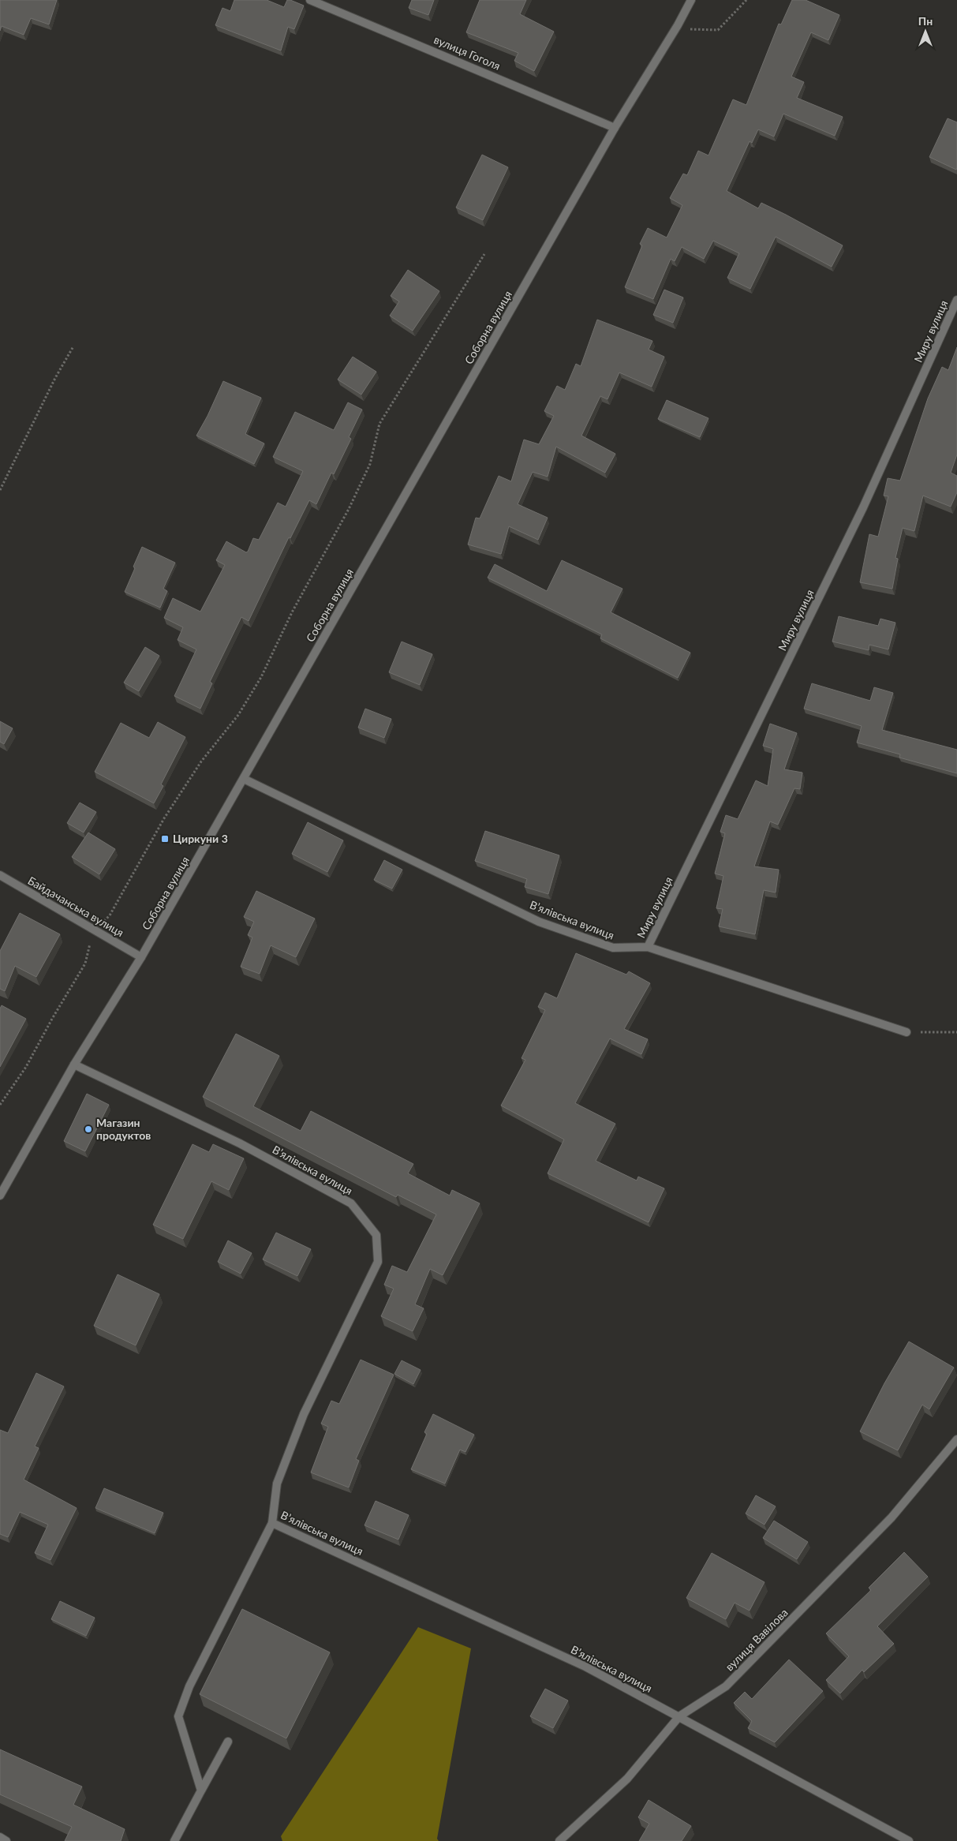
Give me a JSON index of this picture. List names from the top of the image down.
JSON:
{
  "streets": {
    "street": [
      "вулиця Гоголя",
      "Соборна вулиця",
      "Миру вулиця",
      "Байдачанська вулиця",
      "В’ялівська вулиця",
      "вулиця Вавілова"
    ]
  },
  "crossings": [
    ["вулиця Гоголя", "Соборна вулиця"],
    ["Соборна вулиця", "Байдачанська вулиця"],
    ["Соборна вулиця", "В’ялівська вулиця"],
    ["Миру вулиця", "В’ялівська вулиця"],
    ["В’ялівська вулиця", "вулиця Вавілова"]
  ],
  "places": {
    "transit": ["Циркуни 3"],
    "other": ["Магазин продуктов"]
  },
  "north": "top"
}
